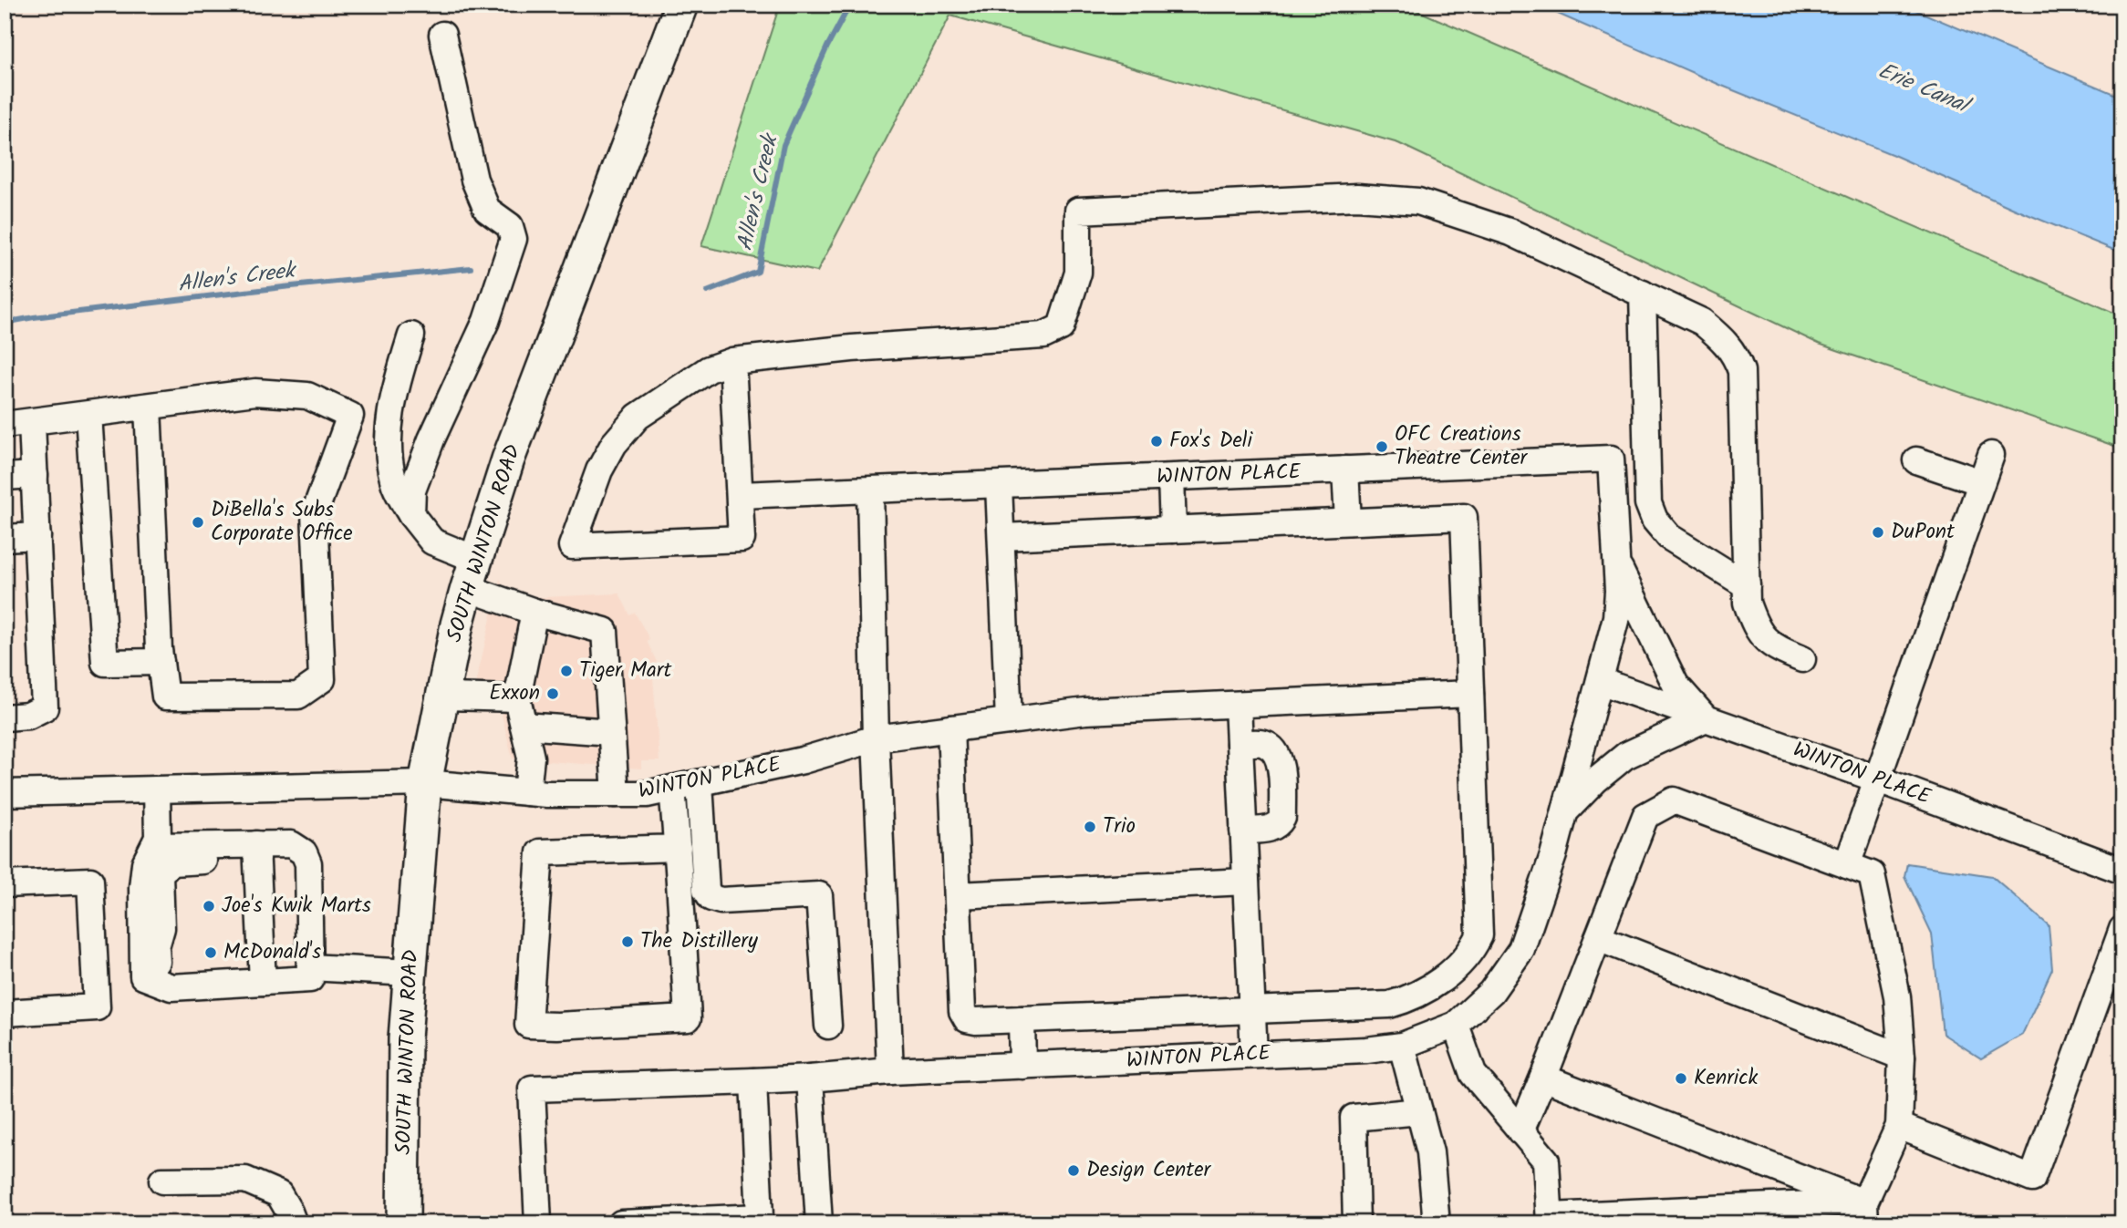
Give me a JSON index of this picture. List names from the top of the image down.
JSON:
{
  "streets": {
    "main road": ["SOUTH WINTON ROAD"],
    "street": ["WINTON PLACE"]
  },
  "crossings": [
    ["WINTON PLACE", "SOUTH WINTON ROAD"]
  ],
  "water": ["Erie Canal", "Allen's Creek"],
  "places": [
    "Fox's Deli",
    "OFC Creations Theatre Center",
    "DiBella's Subs Corporate Office",
    "DuPont",
    "Tiger Mart",
    "Exxon",
    "Trio",
    "Joe's Kwik Marts",
    "The Distillery",
    "McDonald's",
    "Kenrick",
    "Design Center"
  ]
}
